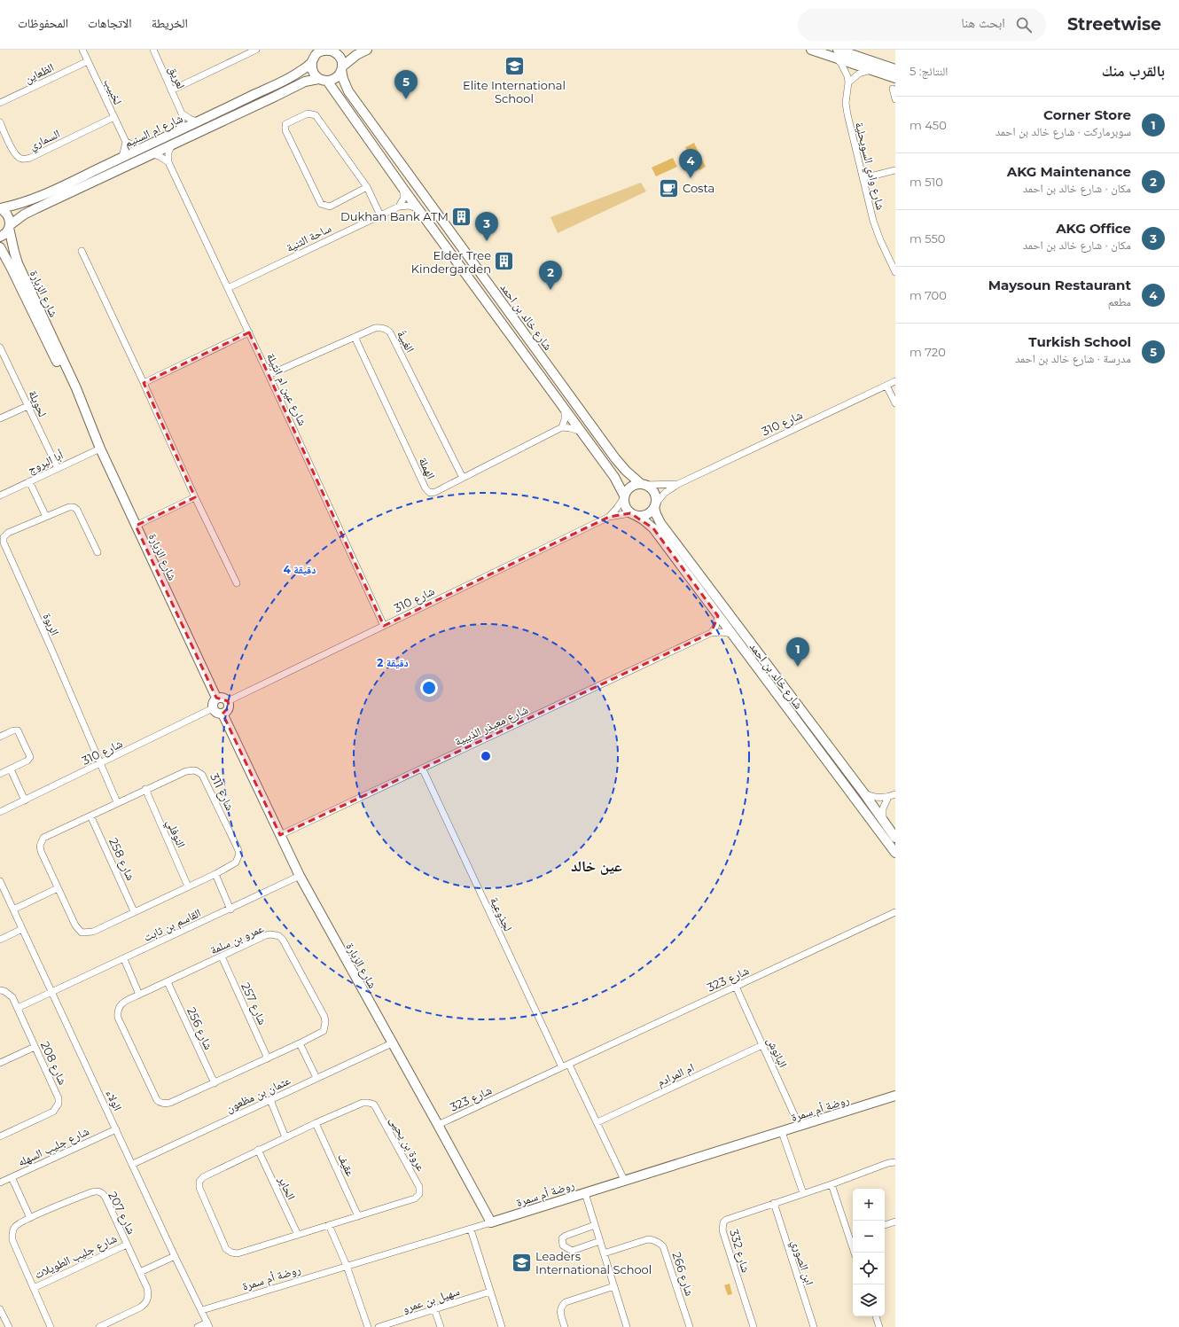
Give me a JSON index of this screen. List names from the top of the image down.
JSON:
{
  "streets": {
    "main road": [
      "شارع ام السنيم",
      "شارع الزبارة",
      "شارع خالد بن احمد",
      "روضة أم سمرة"
    ],
    "street": [
      "الظعاين",
      "لعريق",
      "لخبيب",
      "السماري",
      "شارع وادي السويحلية",
      "ساحة الثنية",
      "الغبيةّ",
      "شارع عين ام انثيلة",
      "لحويلة",
      "شارع 310",
      "أبا البروج",
      "الهملة",
      "الربوة",
      "شارع معيذر الذيبية",
      "شارع 311",
      "النوفلي",
      "شارع 258",
      "لجذوعية",
      "القاسم بن ثابت",
      "عمرو بن سلمة",
      "شارع 323",
      "شارع 257",
      "شارع 256",
      "البانوش",
      "شارع 208",
      "ام المرادم",
      "عثمان بن مظعون",
      "الولاء",
      "عروة بن يحيى",
      "شارع جليب السهله",
      "عقيف",
      "الحاير",
      "شارع 207",
      "شارع 332",
      "شارع جليب الطويلات",
      "ابن الصوري",
      "شارع 266",
      "سهيل بن عمرو"
    ]
  },
  "crossings": [
    ["الظعاين", "لخبيب"],
    ["لخبيب", "السماري"],
    ["شارع ام السنيم", "شارع الزبارة"],
    ["شارع ام السنيم", "شارع خالد بن احمد"],
    ["ساحة الثنية", "شارع خالد بن احمد"],
    ["ساحة الثنية", "شارع عين ام انثيلة"],
    ["شارع الزبارة", "شارع 310"],
    ["شارع الزبارة", "أبا البروج"],
    ["شارع الزبارة", "شارع معيذر الذيبية"],
    ["شارع الزبارة", "القاسم بن ثابت"],
    ["شارع الزبارة", "شارع 323"],
    ["شارع الزبارة", "عثمان بن مظعون"],
    ["شارع الزبارة", "روضة أم سمرة"],
    ["شارع خالد بن احمد", "شارع 310"],
    ["شارع خالد بن احمد", "شارع معيذر الذيبية"],
    ["الغبيةّ", "شارع عين ام انثيلة"],
    ["الغبيةّ", "الهملة"],
    ["شارع عين ام انثيلة", "شارع 310"],
    ["لحويلة", "أبا البروج"],
    ["شارع 310", "الربوة"],
    ["شارع معيذر الذيبية", "لجذوعية"],
    ["شارع 311", "النوفلي"],
    ["شارع 311", "شارع 258"],
    ["لجذوعية", "شارع 323"],
    ["القاسم بن ثابت", "الولاء"],
    ["عمرو بن سلمة", "شارع 257"],
    ["عمرو بن سلمة", "شارع 256"],
    ["شارع 323", "البانوش"],
    ["البانوش", "ام المرادم"],
    ["البانوش", "روضة أم سمرة"],
    ["عثمان بن مظعون", "الولاء"],
    ["الولاء", "روضة أم سمرة"],
    ["الولاء", "شارع جليب السهله"],
    ["عروة بن يحيى", "عقيف"],
    ["عروة بن يحيى", "الحاير"],
    ["شارع 207", "شارع جليب الطويلات"],
    ["شارع 332", "ابن الصوري"]
  ],
  "districts": ["عين خالد"],
  "places": {
    "school or university": ["Elite International School", "Leaders International School"],
    "cafe": ["Costa"],
    "building": ["Dukhan Bank ATM", "Elder Tree Kindergarden"]
  },
  "page": {
    "header": "Streetwise",
    "search": "ابحث هنا",
    "nav": ["الخريطة", "الاتجاهات", "المحفوظات"],
    "heading": ["بالقرب منك", "النتائج: 5"],
    "pins": [
      "5",
      "4",
      "3",
      "2",
      "1"
    ],
    "list": [
      {
        "mark": "1",
        "name": "Corner Store",
        "note": "سوبرماركت · شارع خالد بن احمد",
        "value": "450 m"
      },
      {
        "mark": "2",
        "name": "AKG Maintenance",
        "note": "مكان · شارع خالد بن احمد",
        "value": "510 m"
      },
      {
        "mark": "3",
        "name": "AKG Office",
        "note": "مكان · شارع خالد بن احمد",
        "value": "550 m"
      },
      {
        "mark": "4",
        "name": "Maysoun Restaurant",
        "note": "مطعم",
        "value": "700 m"
      },
      {
        "mark": "5",
        "name": "Turkish School",
        "note": "مدرسة · شارع خالد بن احمد",
        "value": "720 m"
      }
    ],
    "map_buttons": ["+", "−"]
  },
  "rings": ["4 دقيقة", "2 دقيقة"]
}
